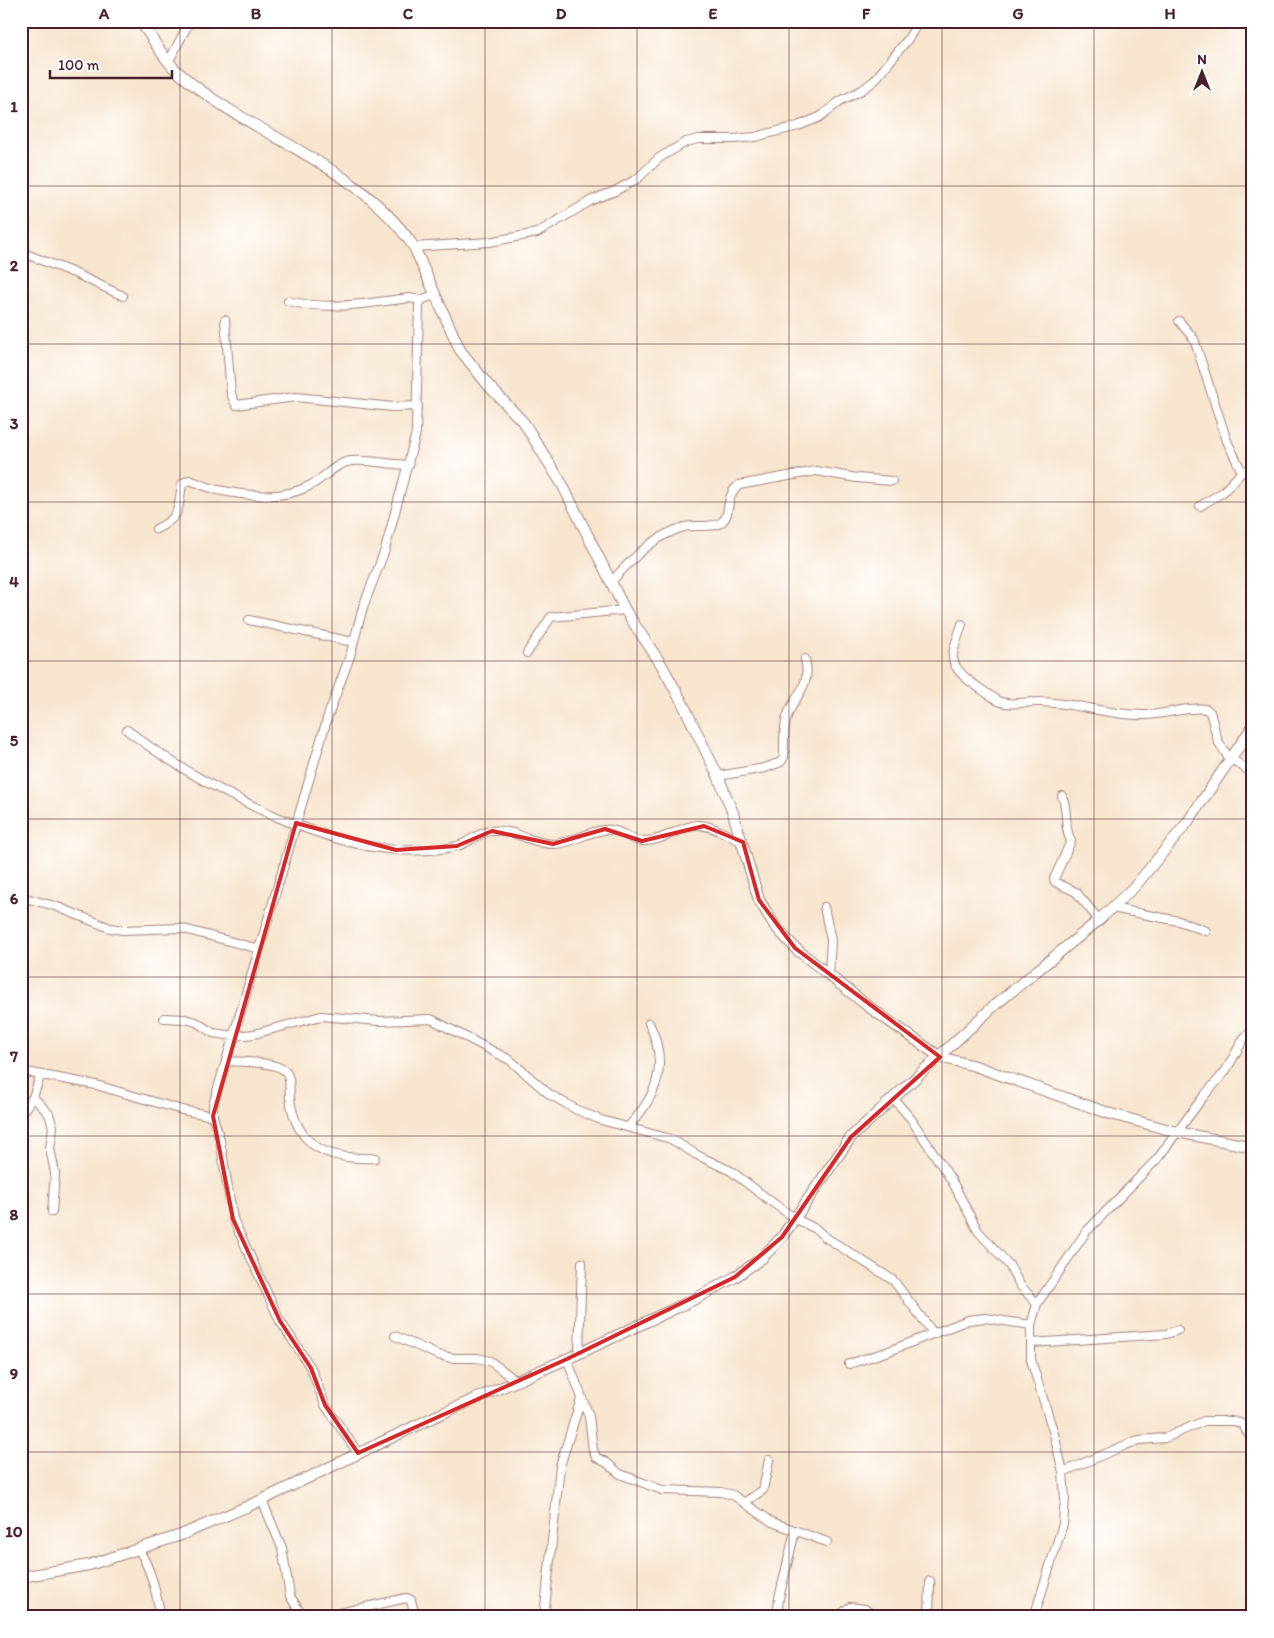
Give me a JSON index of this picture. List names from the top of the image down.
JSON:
{
  "scale_bar": "100 m",
  "north": "top",
  "grid": {
    "columns": [
      "A",
      "B",
      "C",
      "D",
      "E",
      "F",
      "G",
      "H"
    ],
    "rows": [
      "1",
      "2",
      "3",
      "4",
      "5",
      "6",
      "7",
      "8",
      "9",
      "10"
    ]
  }
}
